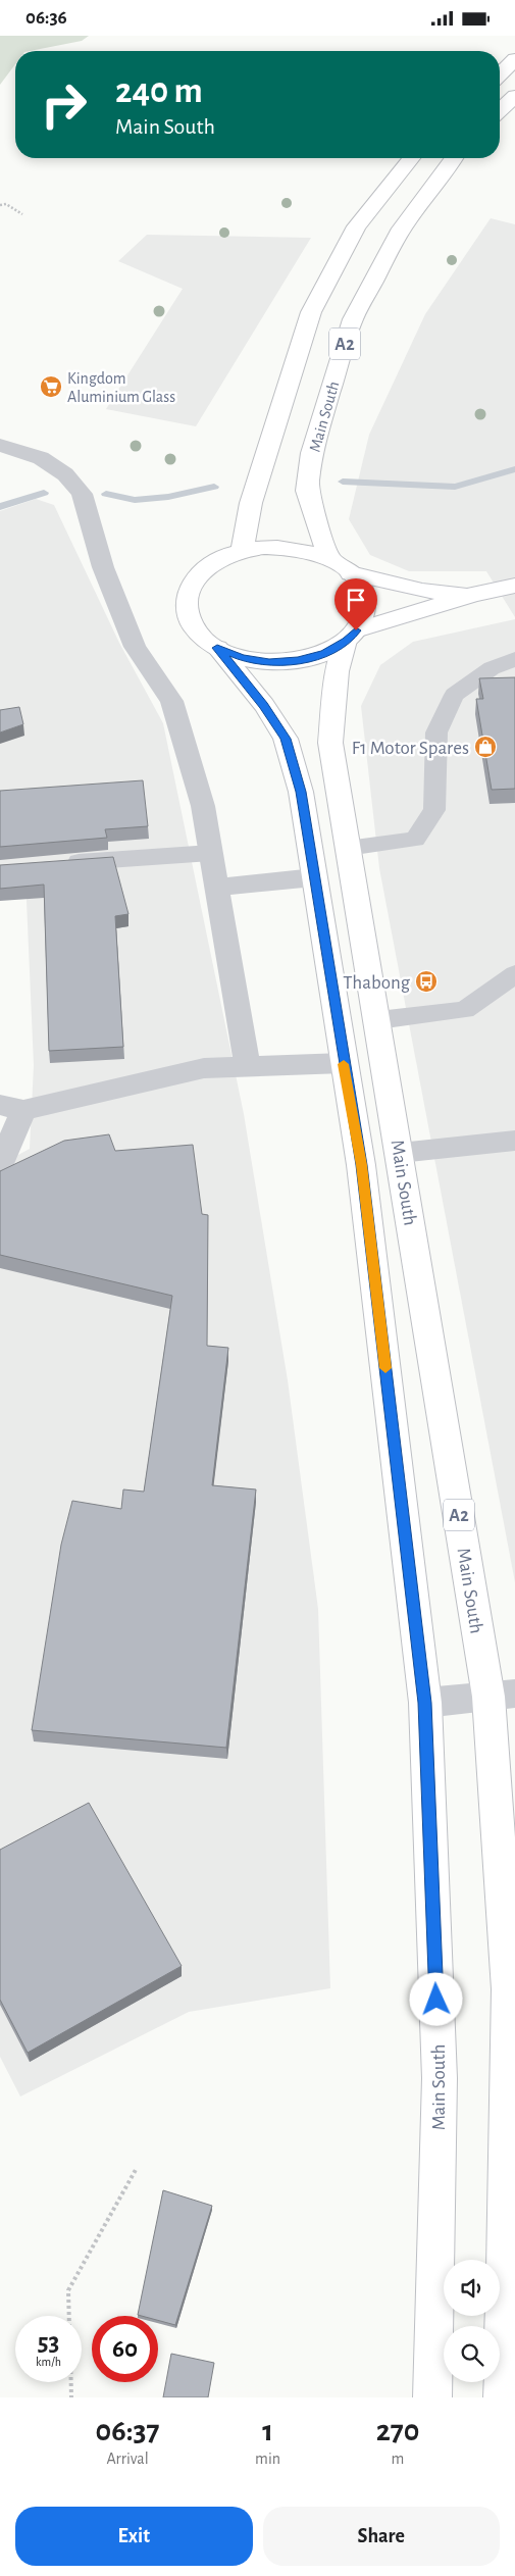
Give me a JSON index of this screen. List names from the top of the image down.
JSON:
{
  "streets": {
    "main road": ["A2", "Main South"]
  },
  "crossings": [
    ["A2", "Main South"]
  ],
  "places": {
    "supermarket": ["Kingdom Aluminium Glass"],
    "shop": ["F1 Motor Spares"],
    "bus stop": ["Thabong"]
  },
  "page": {
    "status": "06:36",
    "turn": ["240 m", "Main South"],
    "speed": "53 km/h",
    "limit": "60",
    "eta": [
      "06:37",
      "Arrival",
      "1",
      "min",
      "270",
      "m"
    ],
    "buttons": ["Exit", "Share"]
  }
}
